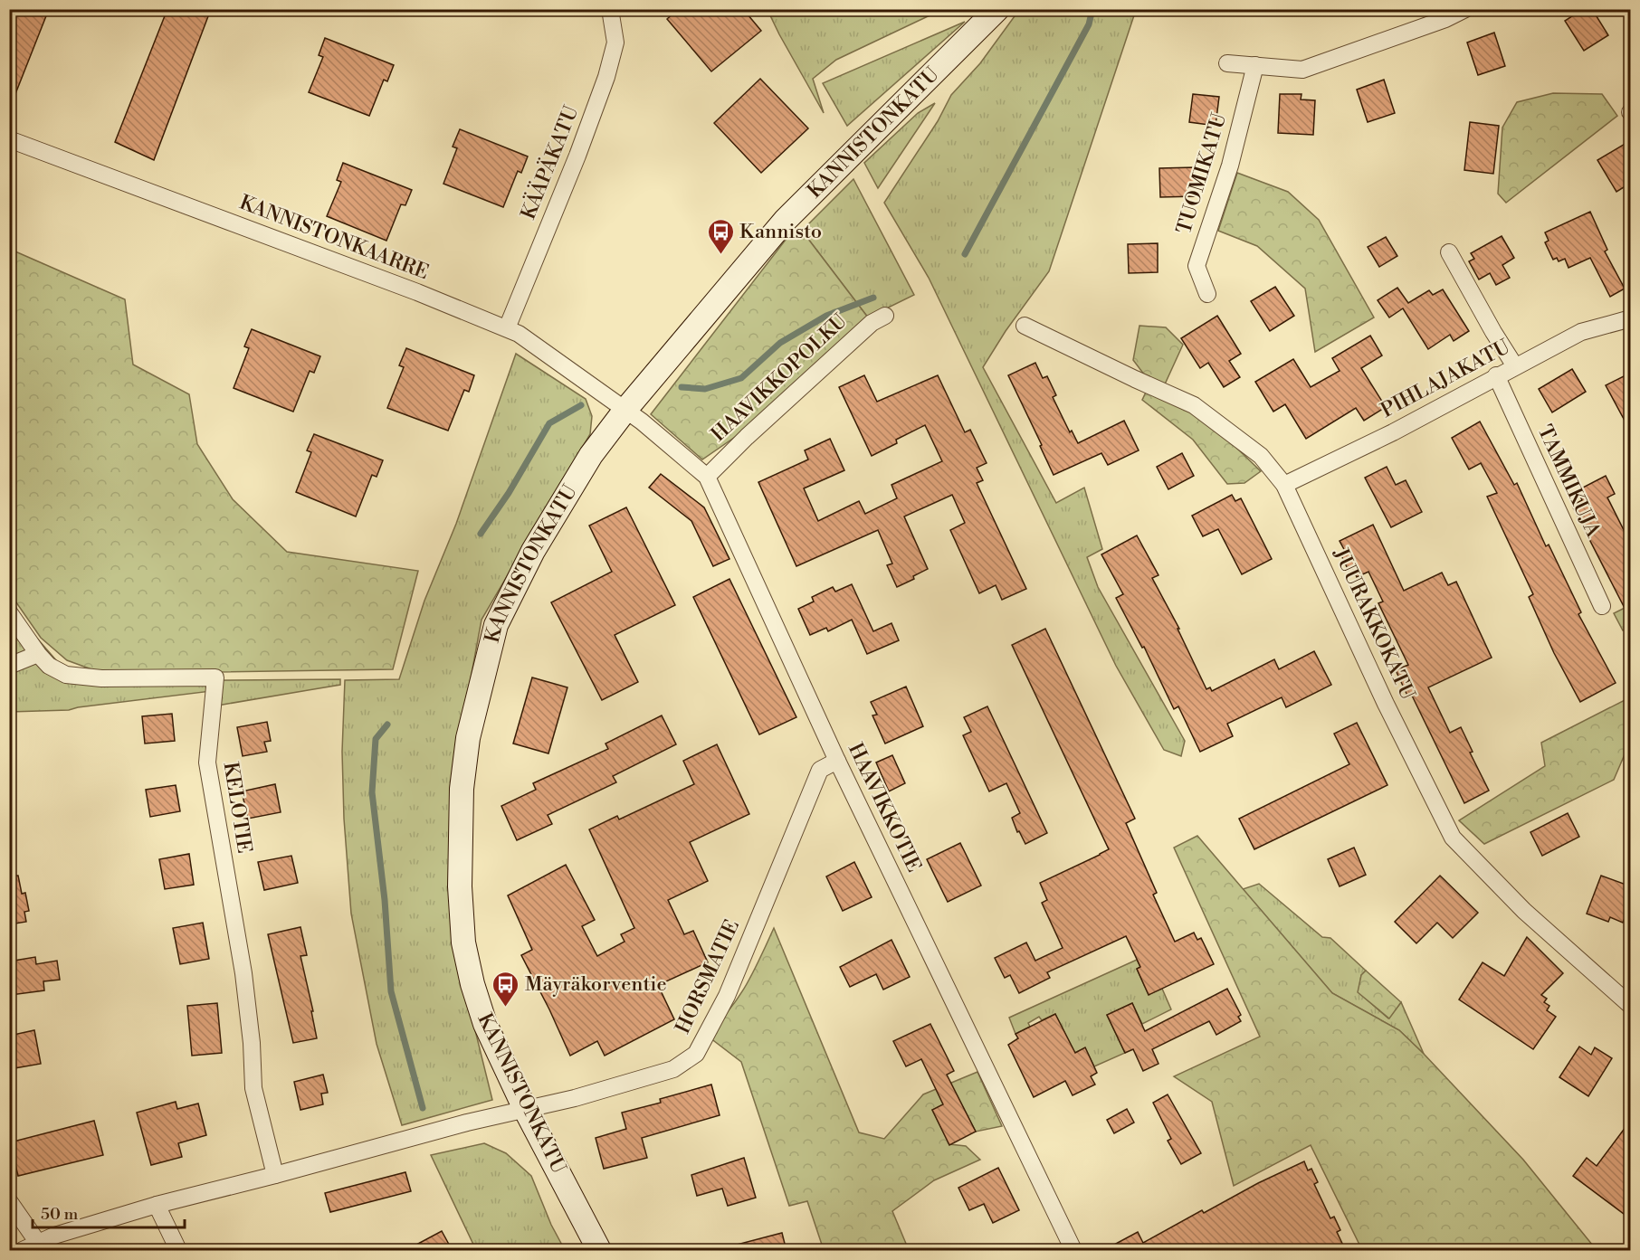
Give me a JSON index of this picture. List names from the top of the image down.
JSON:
{
  "streets": {
    "street": [
      "KANNISTONKATU",
      "KÄÄPÄKATU",
      "TUOMIKATU",
      "KANNISTONKAARRE",
      "HAAVIKKOPOLKU",
      "PIHLAJAKATU",
      "TAMMIKUJA",
      "JUURAKKOKATU",
      "KELOTIE",
      "HAAVIKKOTIE",
      "HORSMATIE"
    ]
  },
  "crossings": [
    ["KANNISTONKATU", "KANNISTONKAARRE"],
    ["KANNISTONKATU", "HAAVIKKOTIE"],
    ["KANNISTONKATU", "HORSMATIE"],
    ["KÄÄPÄKATU", "KANNISTONKAARRE"],
    ["KANNISTONKAARRE", "HAAVIKKOTIE"],
    ["HAAVIKKOPOLKU", "HAAVIKKOTIE"],
    ["PIHLAJAKATU", "TAMMIKUJA"],
    ["PIHLAJAKATU", "JUURAKKOKATU"],
    ["HAAVIKKOTIE", "HORSMATIE"]
  ],
  "places": {
    "bus stop": ["Kannisto", "Mäyräkorventie"]
  },
  "scale_bar": "50 m"
}
